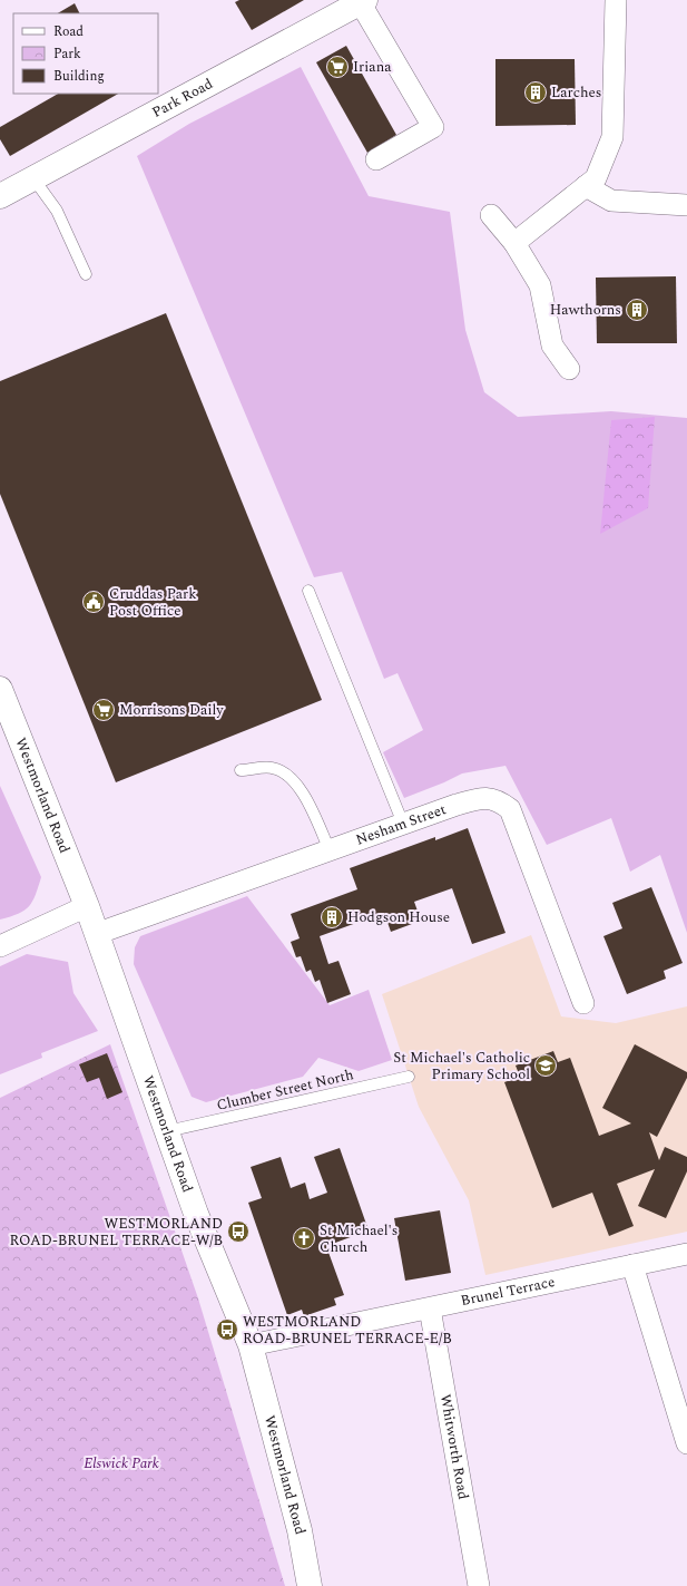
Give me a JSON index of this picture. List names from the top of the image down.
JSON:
{
  "streets": {
    "street": [
      "Park Road",
      "Westmorland Road",
      "Nesham Street",
      "Brunel Terrace",
      "Whitworth Road"
    ],
    "lane": ["Clumber Street North"]
  },
  "crossings": [
    ["Westmorland Road", "Nesham Street"],
    ["Westmorland Road", "Clumber Street North"],
    ["Westmorland Road", "Brunel Terrace"],
    ["Brunel Terrace", "Whitworth Road"]
  ],
  "parks": ["Elswick Park"],
  "places": {
    "supermarket": ["Iriana", "Morrisons Daily"],
    "building": ["Larches", "Hawthorns", "Hodgson House"],
    "public building": ["Cruddas Park Post Office"],
    "school or university": ["St Michael's Catholic Primary School"],
    "bus stop": ["WESTMORLAND ROAD-BRUNEL TERRACE-W/B", "WESTMORLAND ROAD-BRUNEL TERRACE-E/B"],
    "church": ["St Michael's Church"]
  },
  "legend": ["Road", "Park", "Building"]
}
